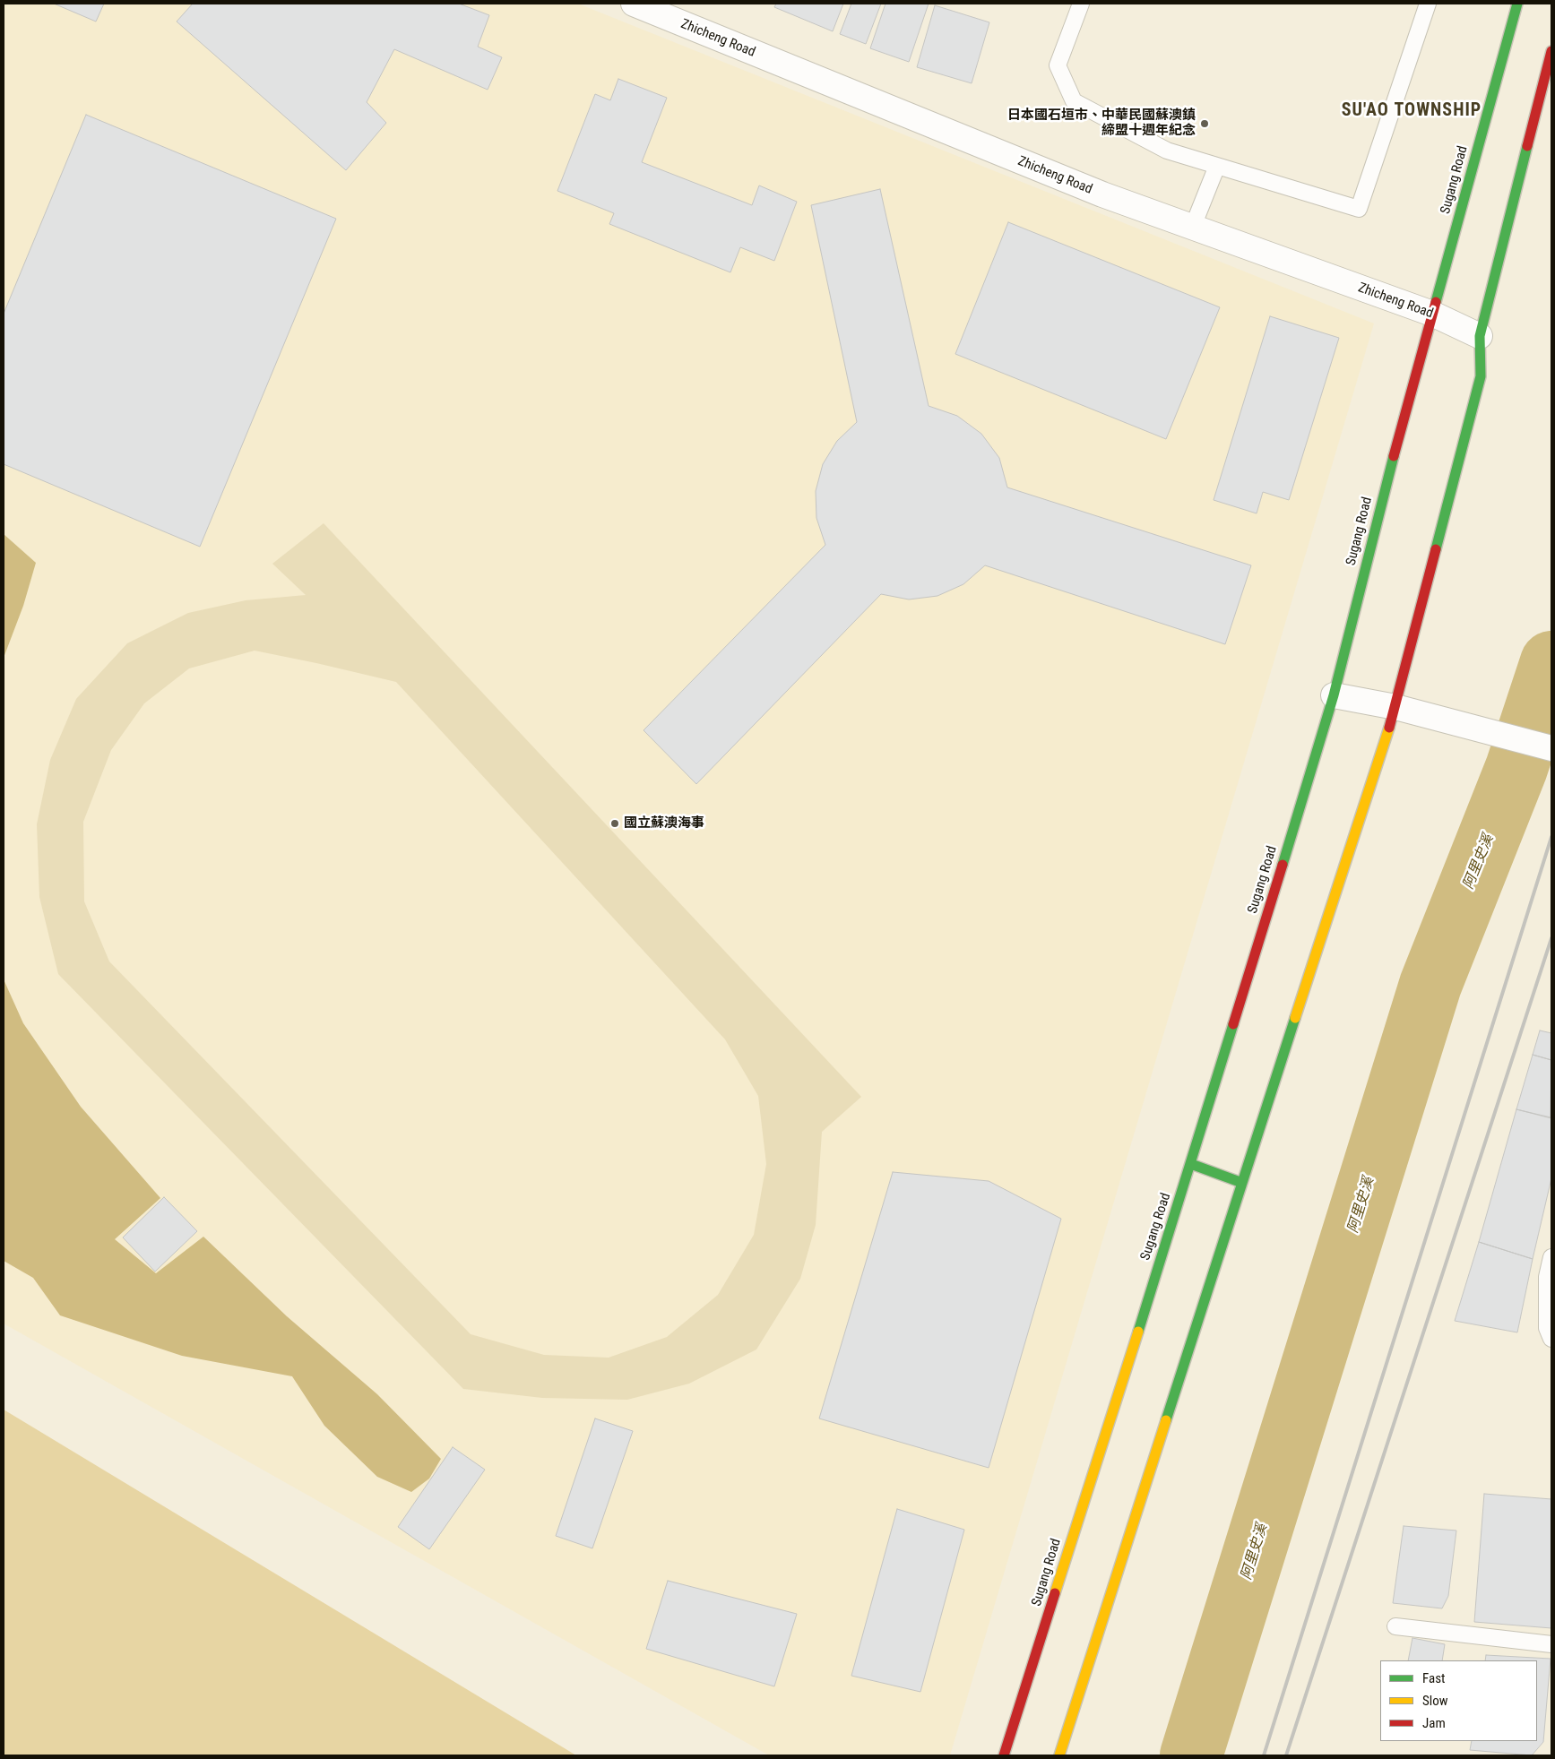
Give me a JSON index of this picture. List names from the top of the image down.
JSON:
{
  "streets": {
    "main road": ["Sugang Road"],
    "street": ["Zhicheng Road"]
  },
  "crossings": [
    ["Zhicheng Road", "Sugang Road"]
  ],
  "districts": ["SU'AO TOWNSHIP"],
  "water": ["阿里史溪"],
  "places": ["日本國石垣市、中華民國蘇澳鎮 締盟十週年紀念", "國立蘇澳海事"],
  "legend": ["Fast", "Slow", "Jam"]
}
